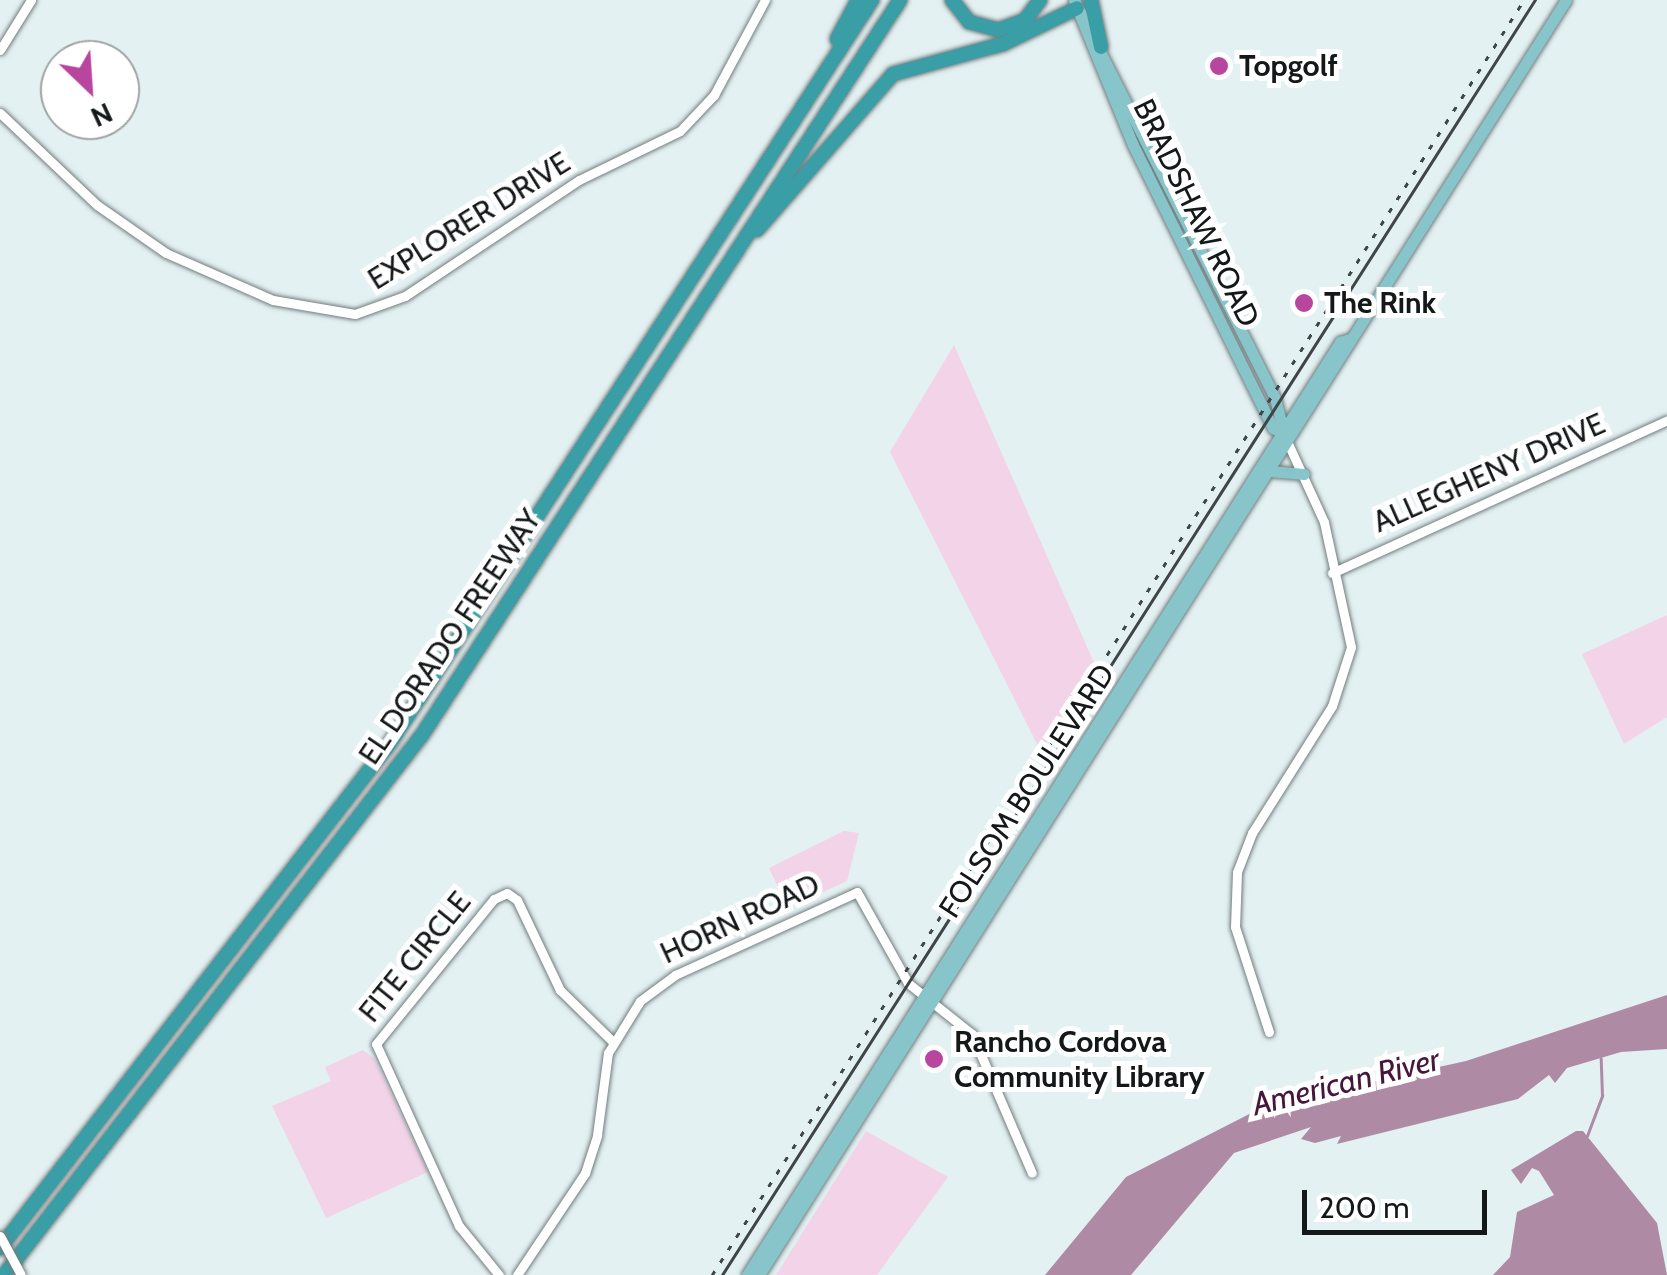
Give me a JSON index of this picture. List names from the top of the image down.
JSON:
{
  "streets": {
    "highway": ["EL DORADO FREEWAY"],
    "main road": ["BRADSHAW ROAD", "FOLSOM BOULEVARD"],
    "street": [
      "EXPLORER DRIVE",
      "ALLEGHENY DRIVE",
      "HORN ROAD",
      "FITE CIRCLE"
    ]
  },
  "crossings": [
    ["BRADSHAW ROAD", "ALLEGHENY DRIVE"],
    ["BRADSHAW ROAD", "FOLSOM BOULEVARD"],
    ["FOLSOM BOULEVARD", "HORN ROAD"],
    ["HORN ROAD", "FITE CIRCLE"]
  ],
  "water": ["American River"],
  "places": ["Topgolf", "The Rink", "Rancho Cordova Community Library"],
  "scale_bar": "200 m",
  "north": "bottom right"
}
